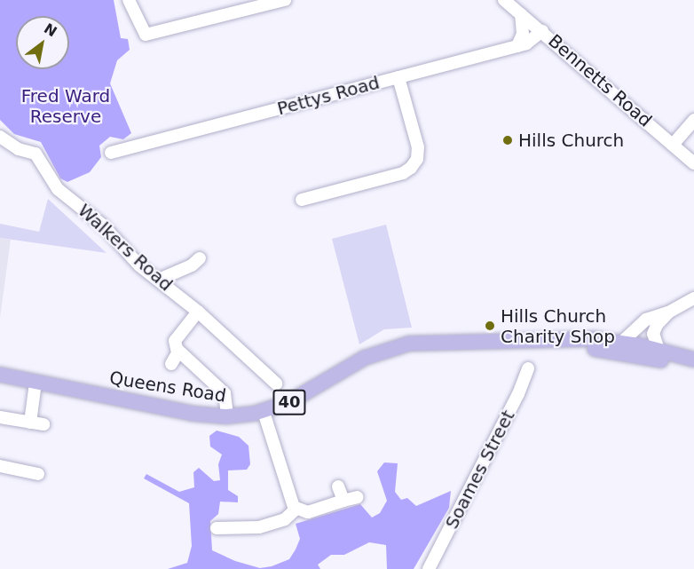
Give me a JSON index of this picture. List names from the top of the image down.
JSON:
{
  "streets": {
    "main road": ["Queens Road", "40"],
    "street": [
      "Bennetts Road",
      "Pettys Road",
      "Walkers Road",
      "Soames Street"
    ]
  },
  "crossings": [
    ["Bennetts Road", "Pettys Road"]
  ],
  "parks": ["Fred Ward Reserve"],
  "places": ["Hills Church", "Hills Church Charity Shop"],
  "north": "top right"
}
